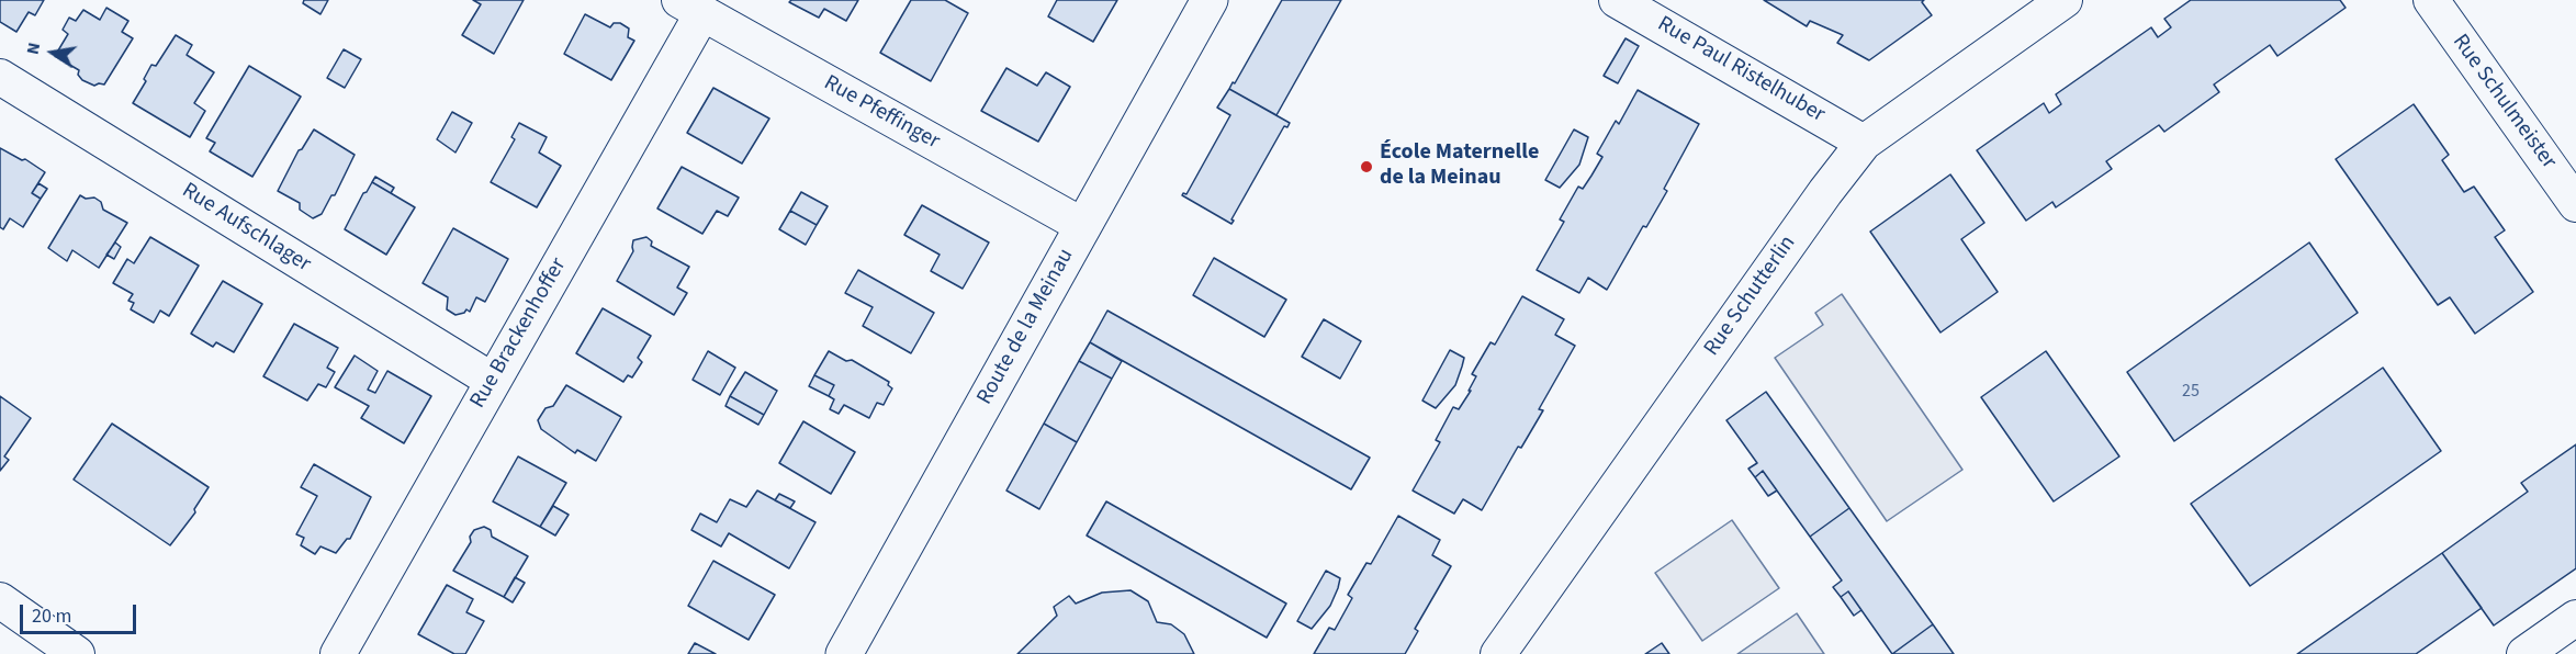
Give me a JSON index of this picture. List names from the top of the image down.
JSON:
{
  "streets": {
    "street": [
      "Rue Paul Ristelhuber",
      "Rue Schulmeister",
      "Rue Pfeffinger",
      "Rue Aufschlager",
      "Rue Schutterlin",
      "Route de la Meinau",
      "Rue Brackenhoffer"
    ]
  },
  "crossings": [
    ["Rue Paul Ristelhuber", "Rue Schutterlin"],
    ["Rue Pfeffinger", "Route de la Meinau"],
    ["Rue Pfeffinger", "Rue Brackenhoffer"],
    ["Rue Aufschlager", "Rue Brackenhoffer"]
  ],
  "places": ["École Maternelle de la Meinau"],
  "house_numbers": ["25"],
  "scale_bar": "20 m",
  "north": "left"
}
